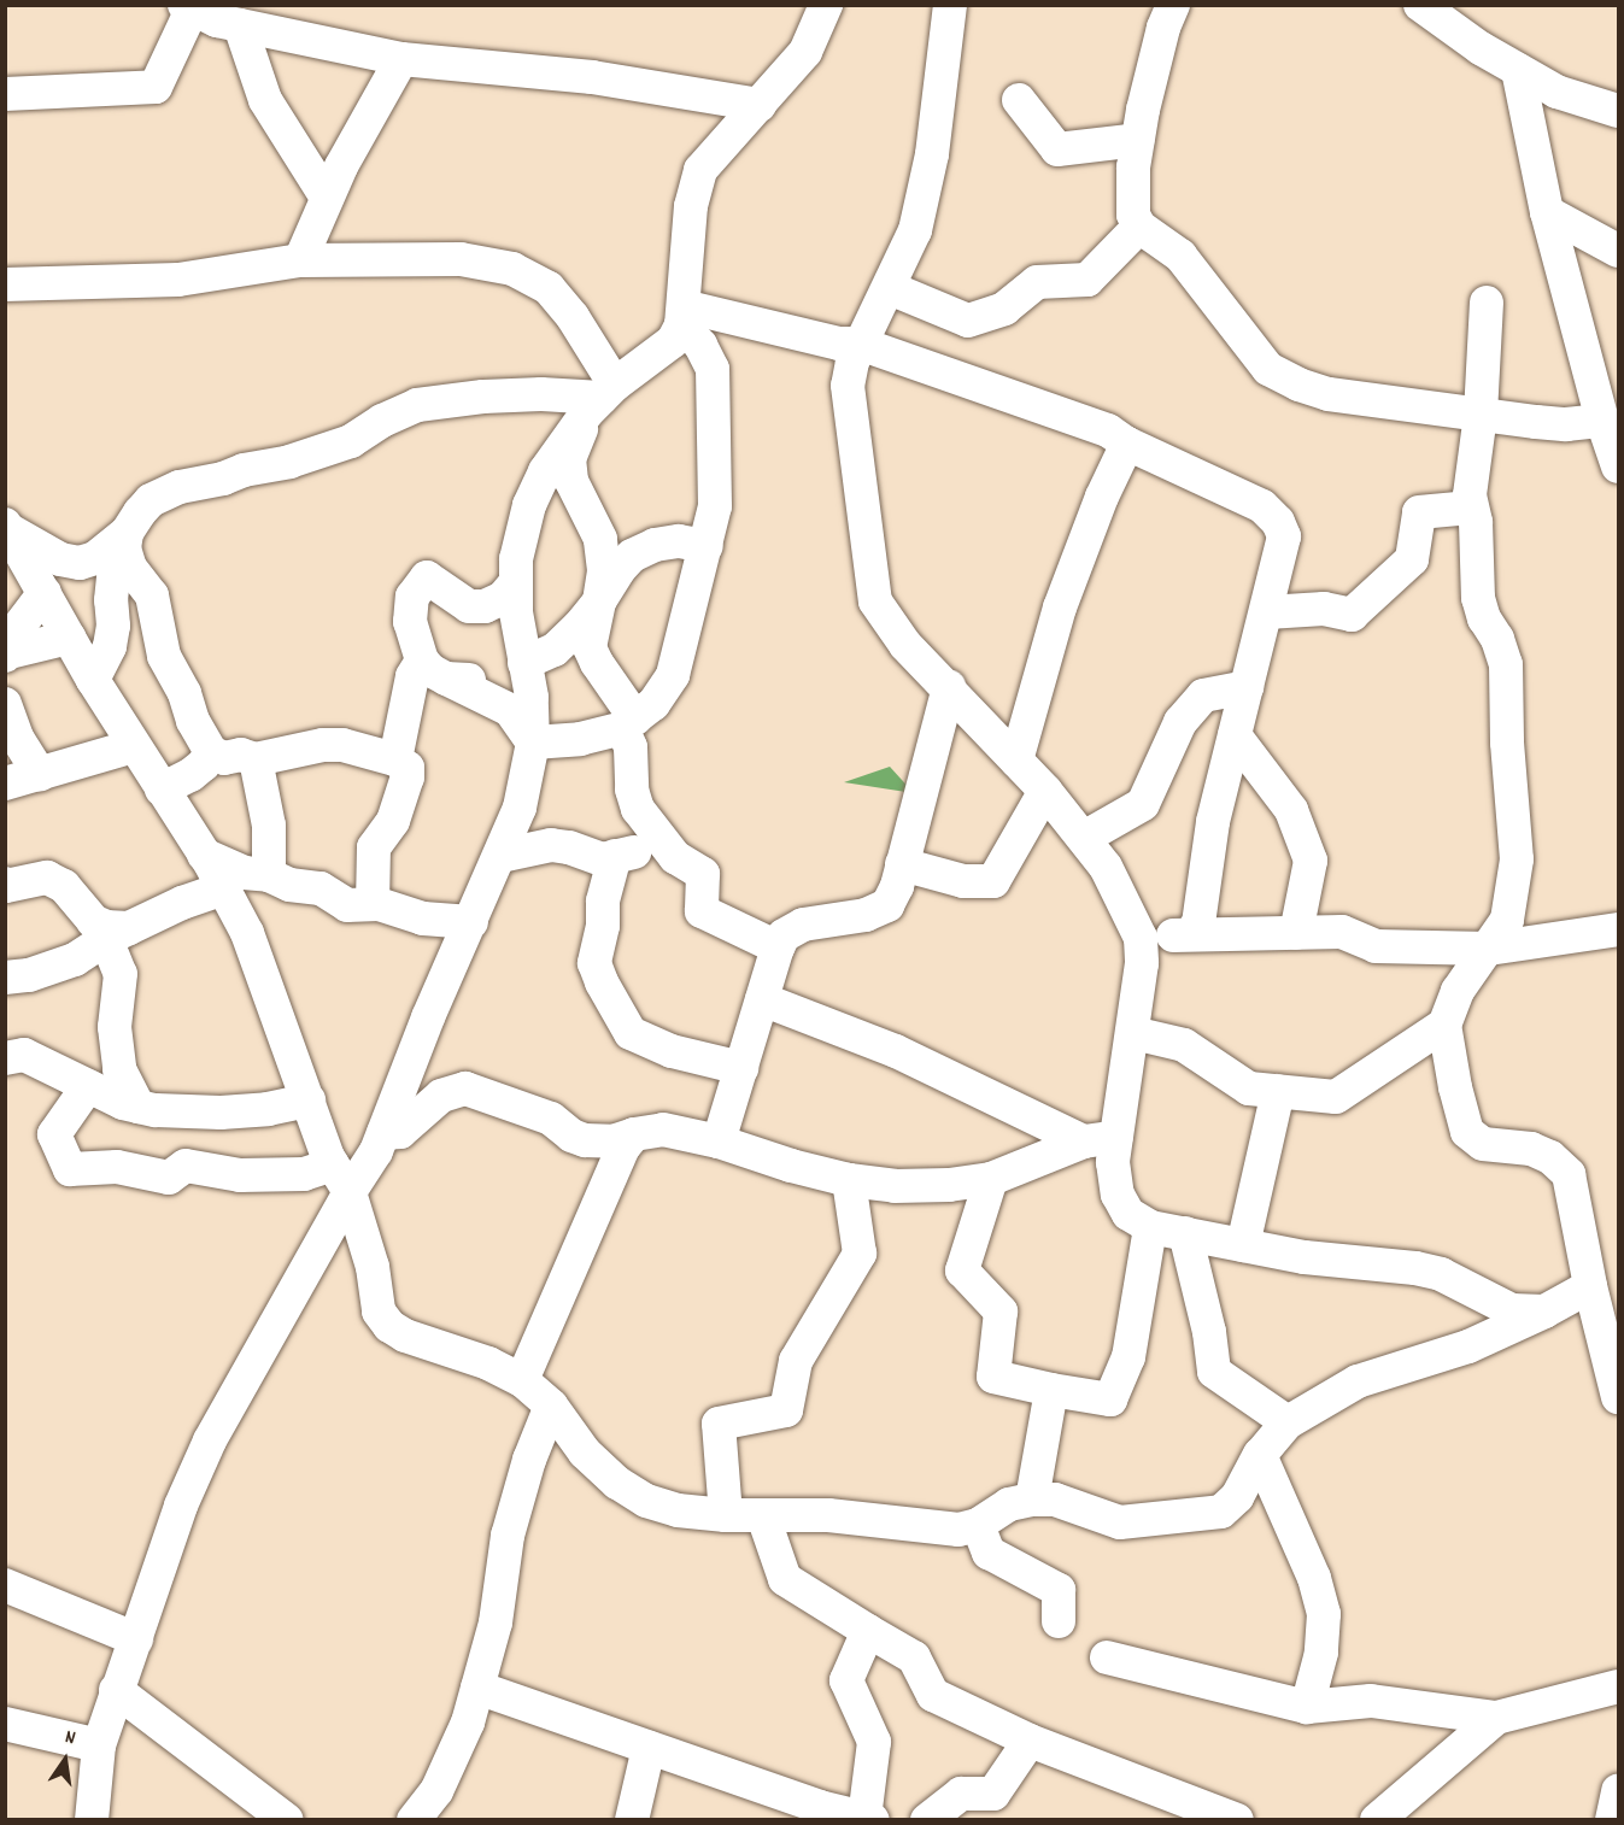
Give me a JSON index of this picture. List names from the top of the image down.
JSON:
{
  "north": "top"
}
